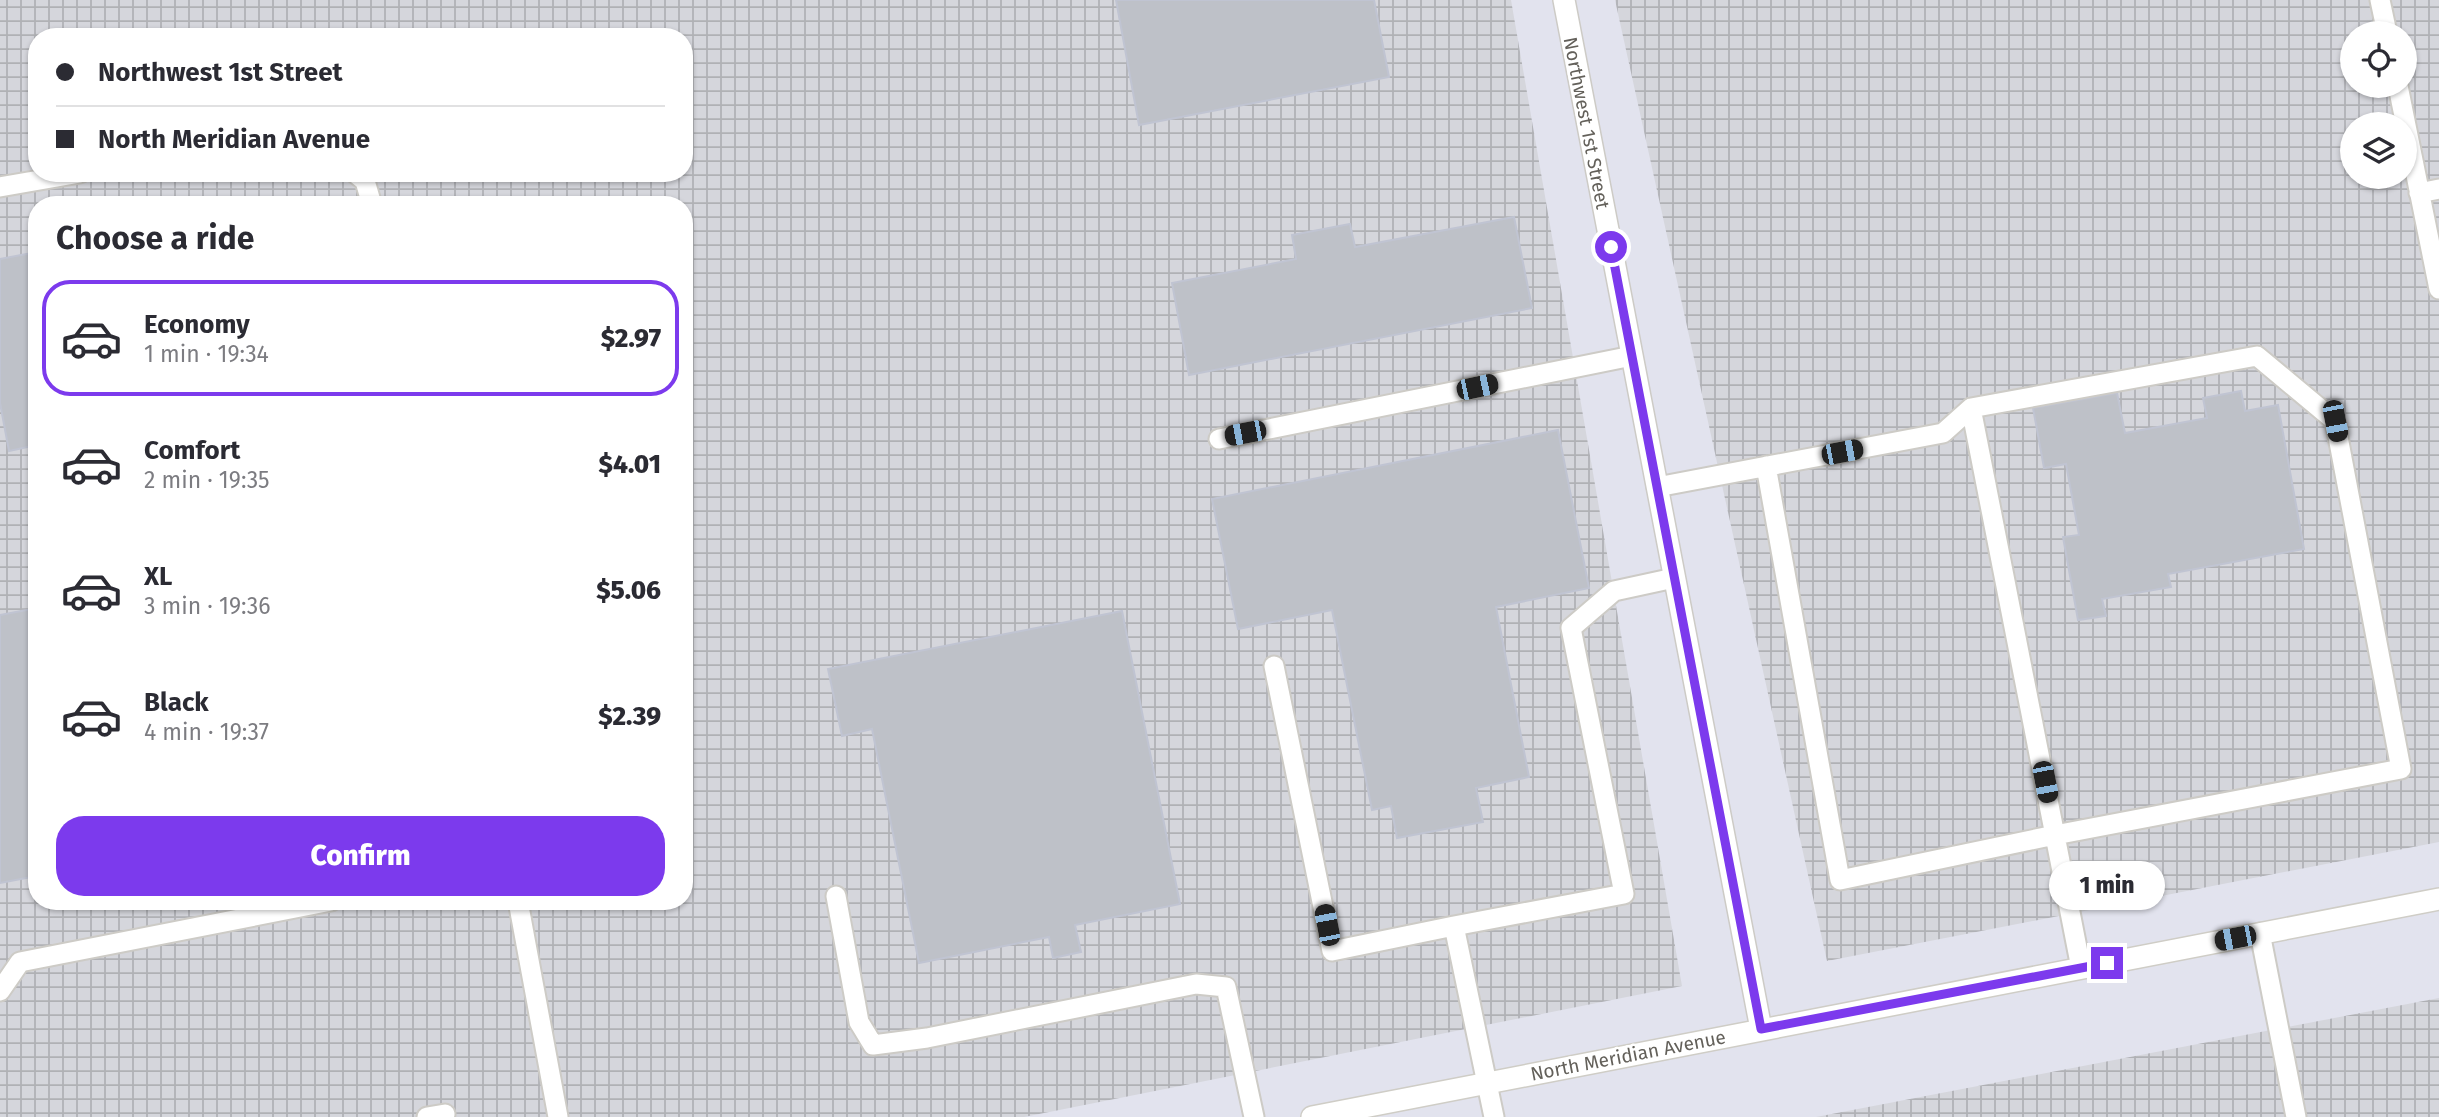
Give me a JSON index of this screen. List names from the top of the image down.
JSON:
{
  "streets": {
    "main road": ["Northwest 1st Street", "North Meridian Avenue"]
  },
  "crossings": [
    ["Northwest 1st Street", "North Meridian Avenue"]
  ],
  "page": {
    "banner": ["Northwest 1st Street", "North Meridian Avenue"],
    "heading": "Choose a ride",
    "list": [
      {
        "name": "Economy",
        "note": "1 min · 19:34",
        "value": "$2.97"
      },
      {
        "name": "Comfort",
        "note": "2 min · 19:35",
        "value": "$4.01"
      },
      {
        "name": "XL",
        "note": "3 min · 19:36",
        "value": "$5.06"
      },
      {
        "name": "Black",
        "note": "4 min · 19:37",
        "value": "$2.39"
      }
    ],
    "buttons": "Confirm",
    "bubble": "1 min"
  }
}
